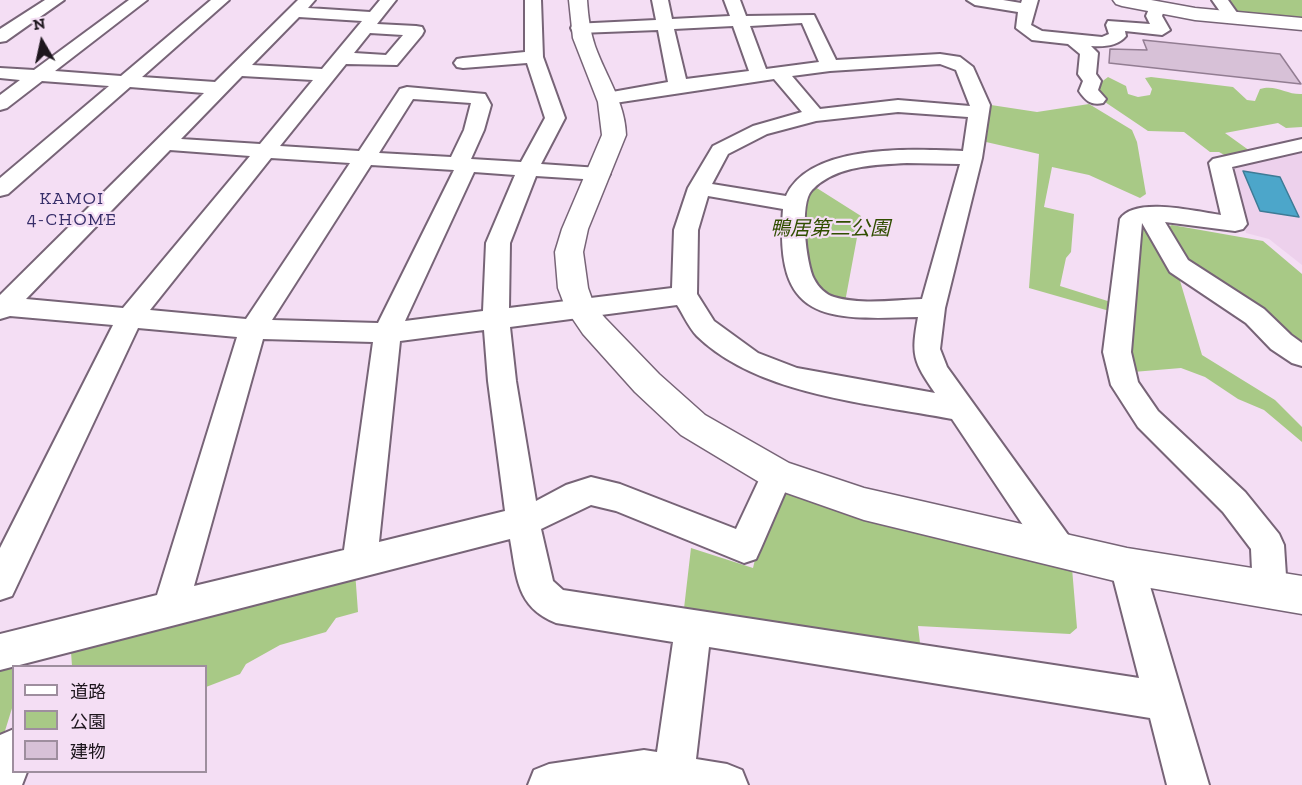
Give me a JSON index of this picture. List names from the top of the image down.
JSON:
{
  "districts": ["KAMOI 4-CHOME"],
  "parks": ["鴨居第二公園"],
  "legend": ["道路", "公園", "建物"],
  "north": "top"
}
